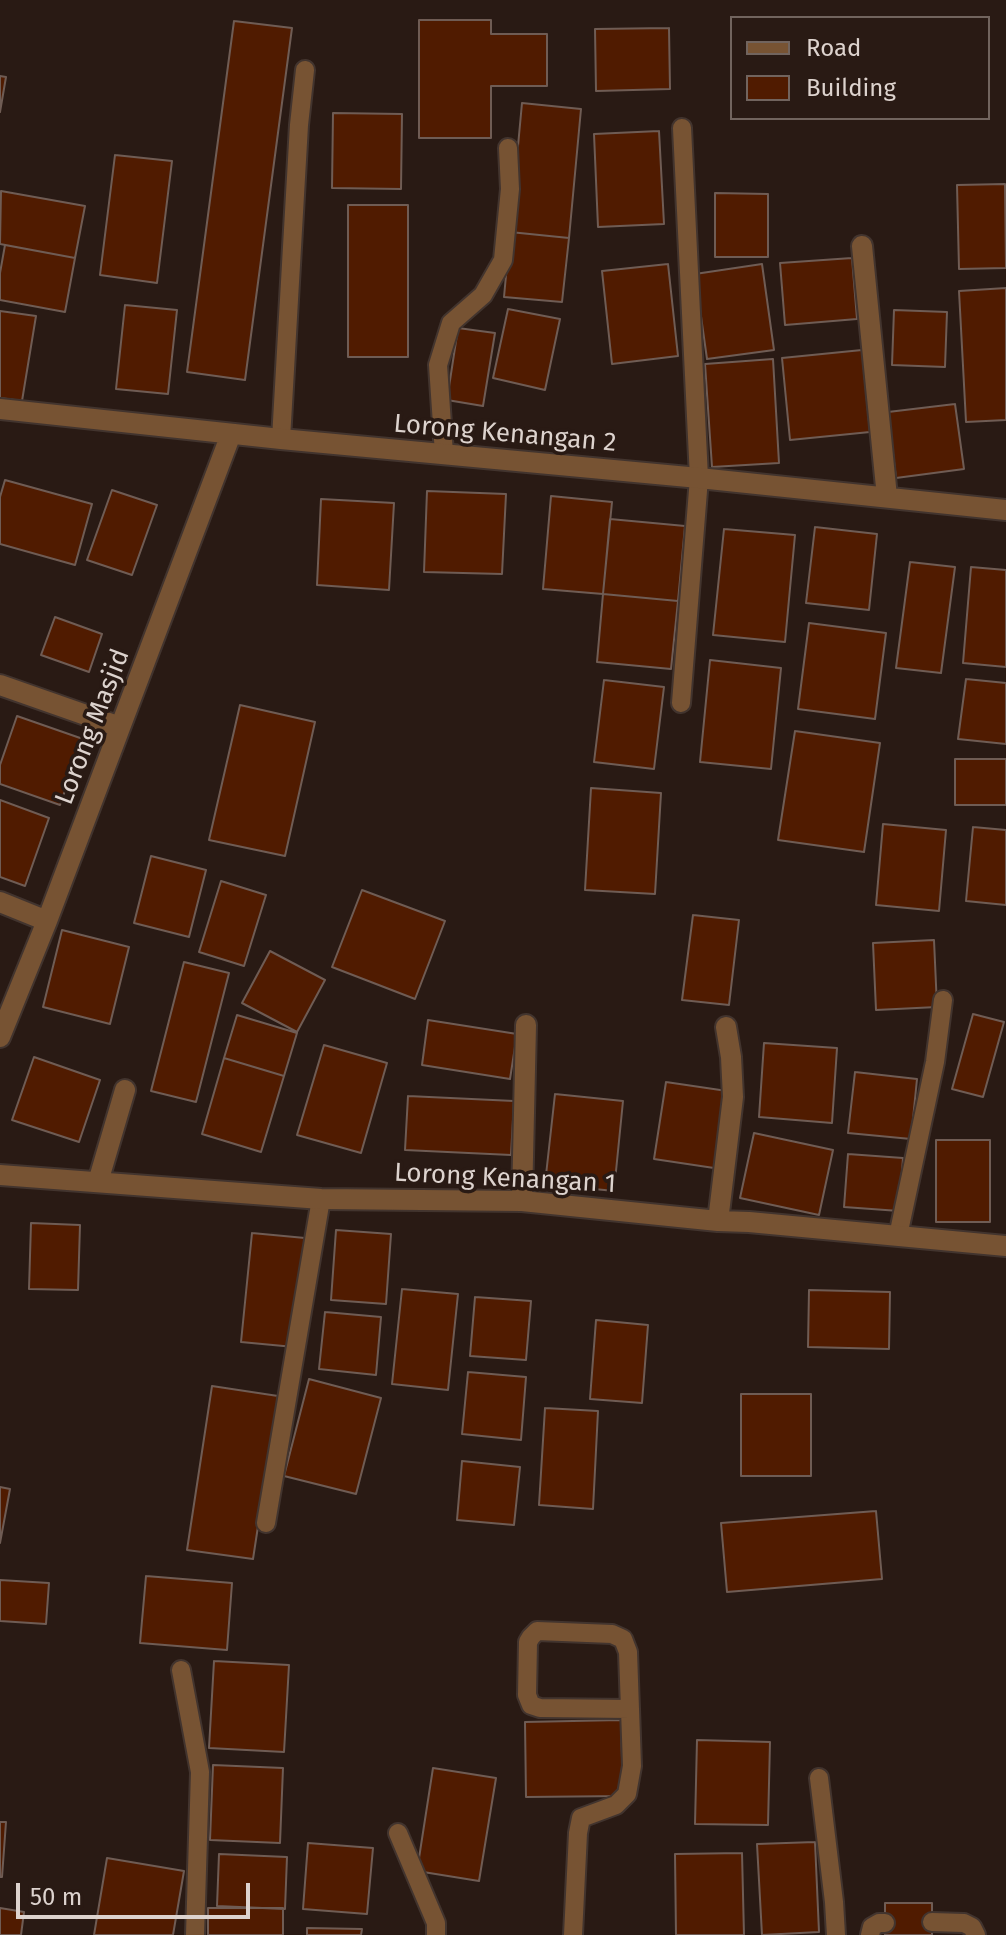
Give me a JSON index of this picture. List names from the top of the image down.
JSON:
{
  "streets": {
    "street": ["Lorong Kenangan 2", "Lorong Masjid", "Lorong Kenangan 1"]
  },
  "crossings": [
    ["Lorong Kenangan 2", "Lorong Masjid"]
  ],
  "legend": ["Road", "Building"],
  "scale_bar": "50 m"
}
